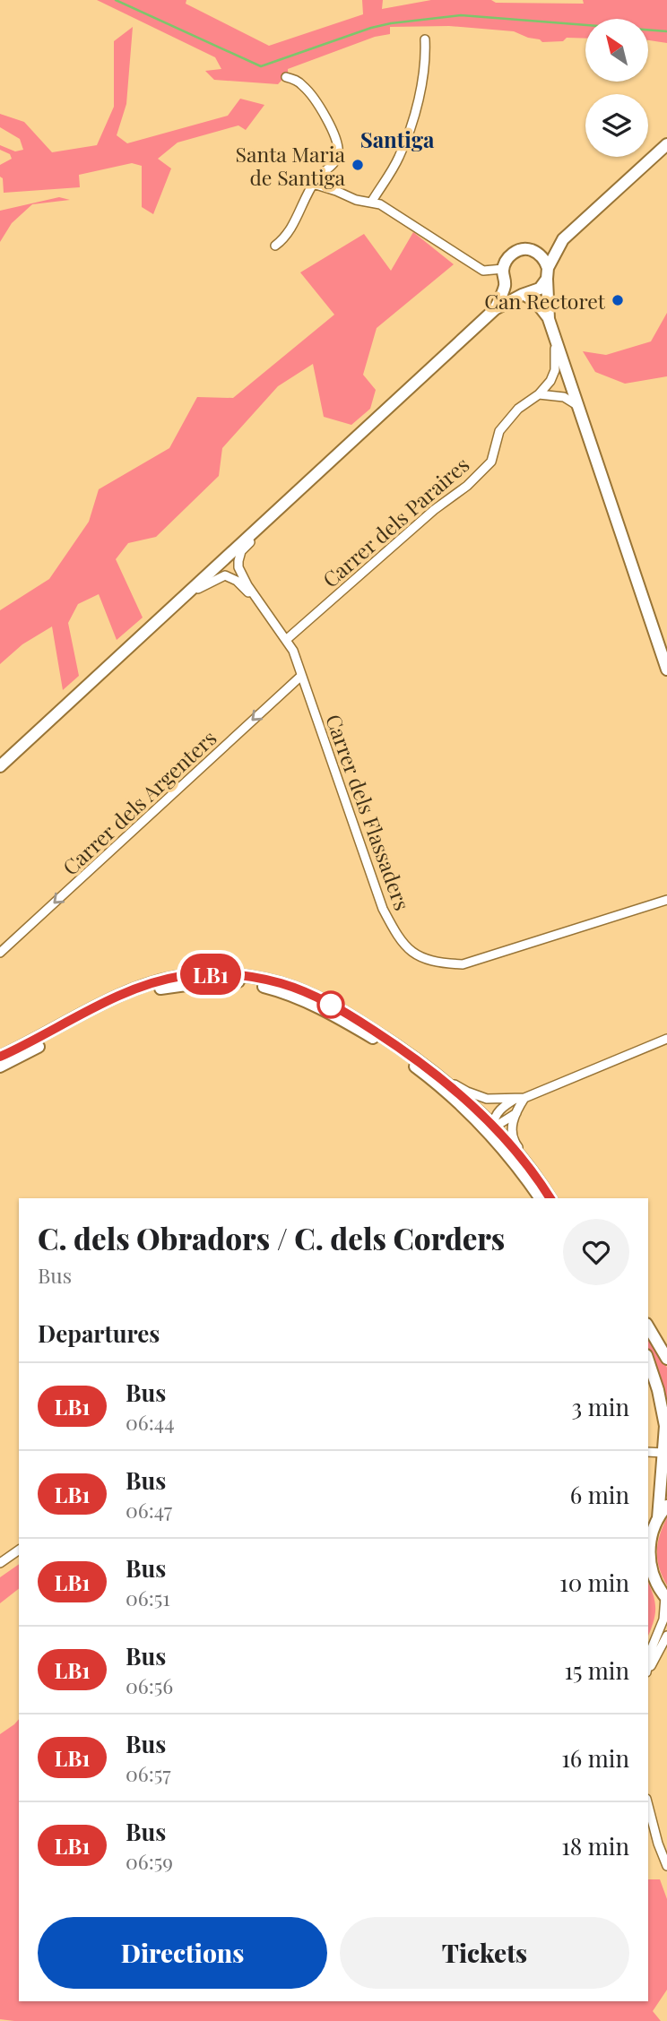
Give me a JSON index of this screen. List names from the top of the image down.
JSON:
{
  "streets": {
    "street": ["Carrer dels Paraires", "Carrer dels Argenters", "Carrer dels Flassaders"]
  },
  "crossings": [
    ["Carrer dels Paraires", "Carrer dels Flassaders"],
    ["Carrer dels Argenters", "Carrer dels Flassaders"]
  ],
  "one_way": ["Carrer dels Argenters"],
  "districts": ["Santiga"],
  "places": ["Santa Maria de Santiga", "Can Rectoret"],
  "lines": ["bus line LB1"],
  "north": "top left",
  "page": {
    "on_map": "LB1",
    "heading": [
      ["C. dels Obradors / C. dels Corders", "Bus"],
      "Departures"
    ],
    "list": [
      {
        "mark": "LB1",
        "name": "Bus",
        "note": "06:44",
        "value": "3 min"
      },
      {
        "mark": "LB1",
        "name": "Bus",
        "note": "06:47",
        "value": "6 min"
      },
      {
        "mark": "LB1",
        "name": "Bus",
        "note": "06:51",
        "value": "10 min"
      },
      {
        "mark": "LB1",
        "name": "Bus",
        "note": "06:56",
        "value": "15 min"
      },
      {
        "mark": "LB1",
        "name": "Bus",
        "note": "06:57",
        "value": "16 min"
      },
      {
        "mark": "LB1",
        "name": "Bus",
        "note": "06:59",
        "value": "18 min"
      }
    ],
    "buttons": ["Directions", "Tickets"]
  }
}
